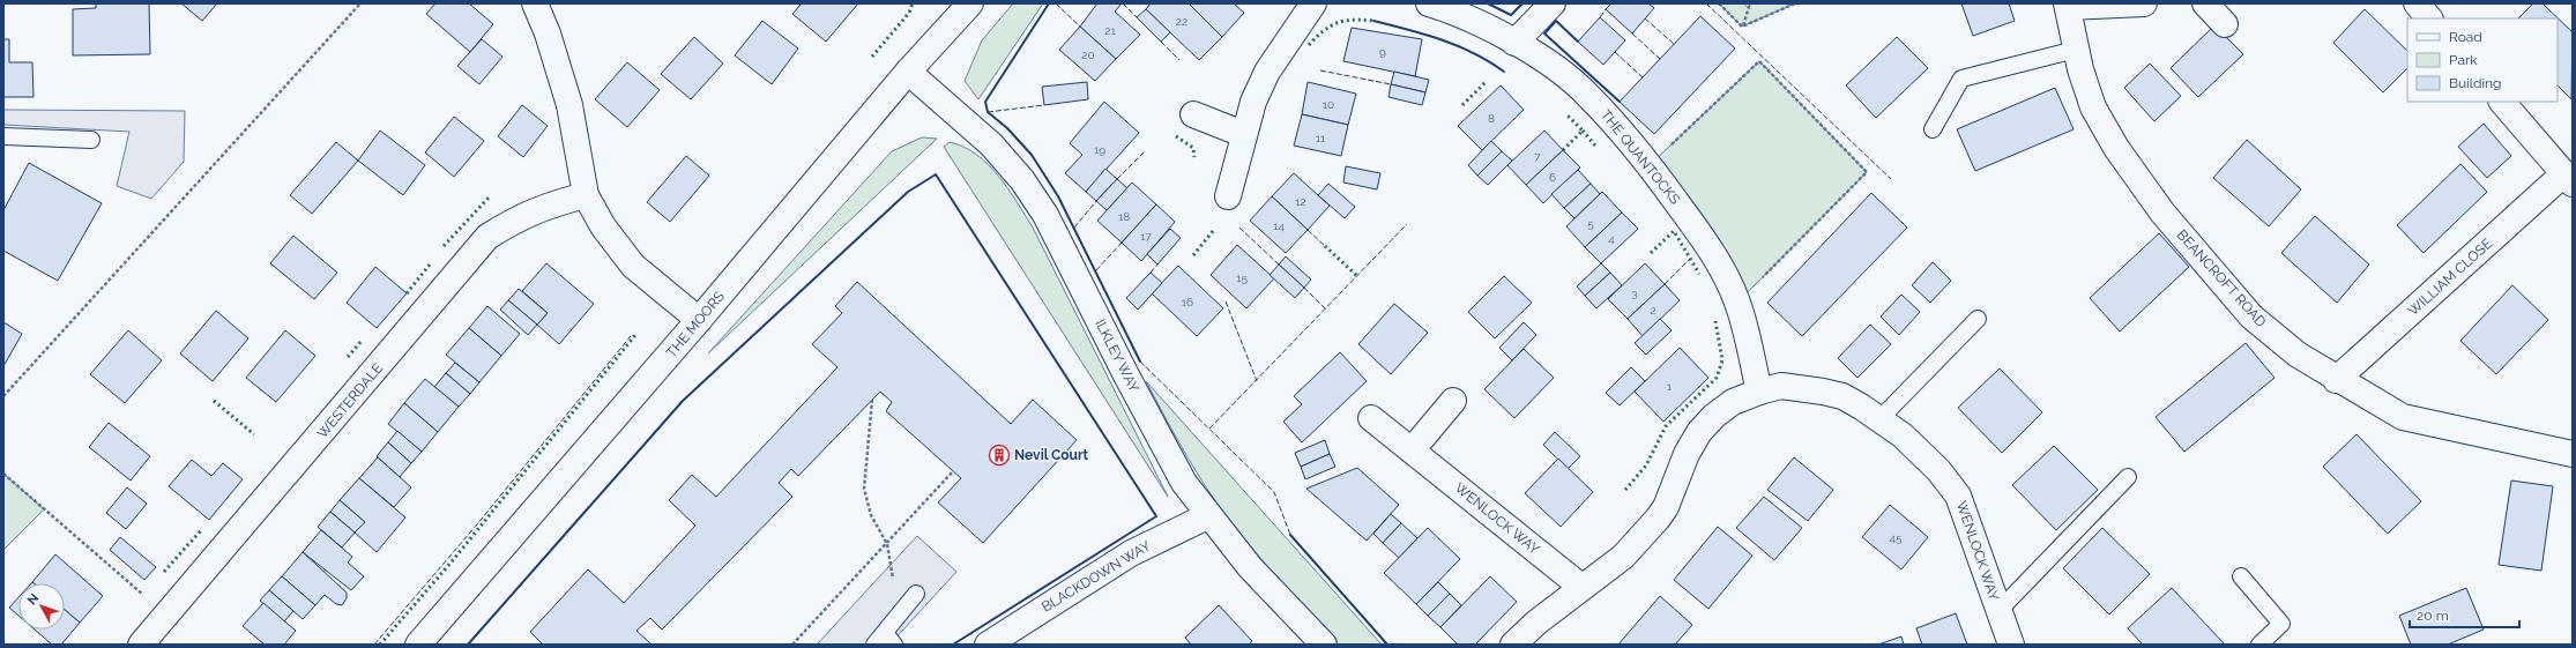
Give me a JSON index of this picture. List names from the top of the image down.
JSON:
{
  "streets": {
    "street": [
      "THE QUANTOCKS",
      "WILLIAM CLOSE",
      "BEANCROFT ROAD",
      "THE MOORS",
      "ILKLEY WAY",
      "WESTERDALE",
      "WENLOCK WAY",
      "BLACKDOWN WAY"
    ]
  },
  "crossings": [
    ["THE QUANTOCKS", "WENLOCK WAY"],
    ["WILLIAM CLOSE", "BEANCROFT ROAD"],
    ["THE MOORS", "ILKLEY WAY"],
    ["ILKLEY WAY", "BLACKDOWN WAY"]
  ],
  "places": {
    "building": ["Nevil Court"]
  },
  "house_numbers": [
    "22",
    "21",
    "9",
    "20",
    "10",
    "8",
    "11",
    "19",
    "7",
    "6",
    "12",
    "18",
    "5",
    "14",
    "17",
    "4",
    "15",
    "3",
    "16",
    "2",
    "1",
    "45"
  ],
  "legend": ["Road", "Park", "Building"],
  "scale_bar": "20 m",
  "north": "top left"
}
